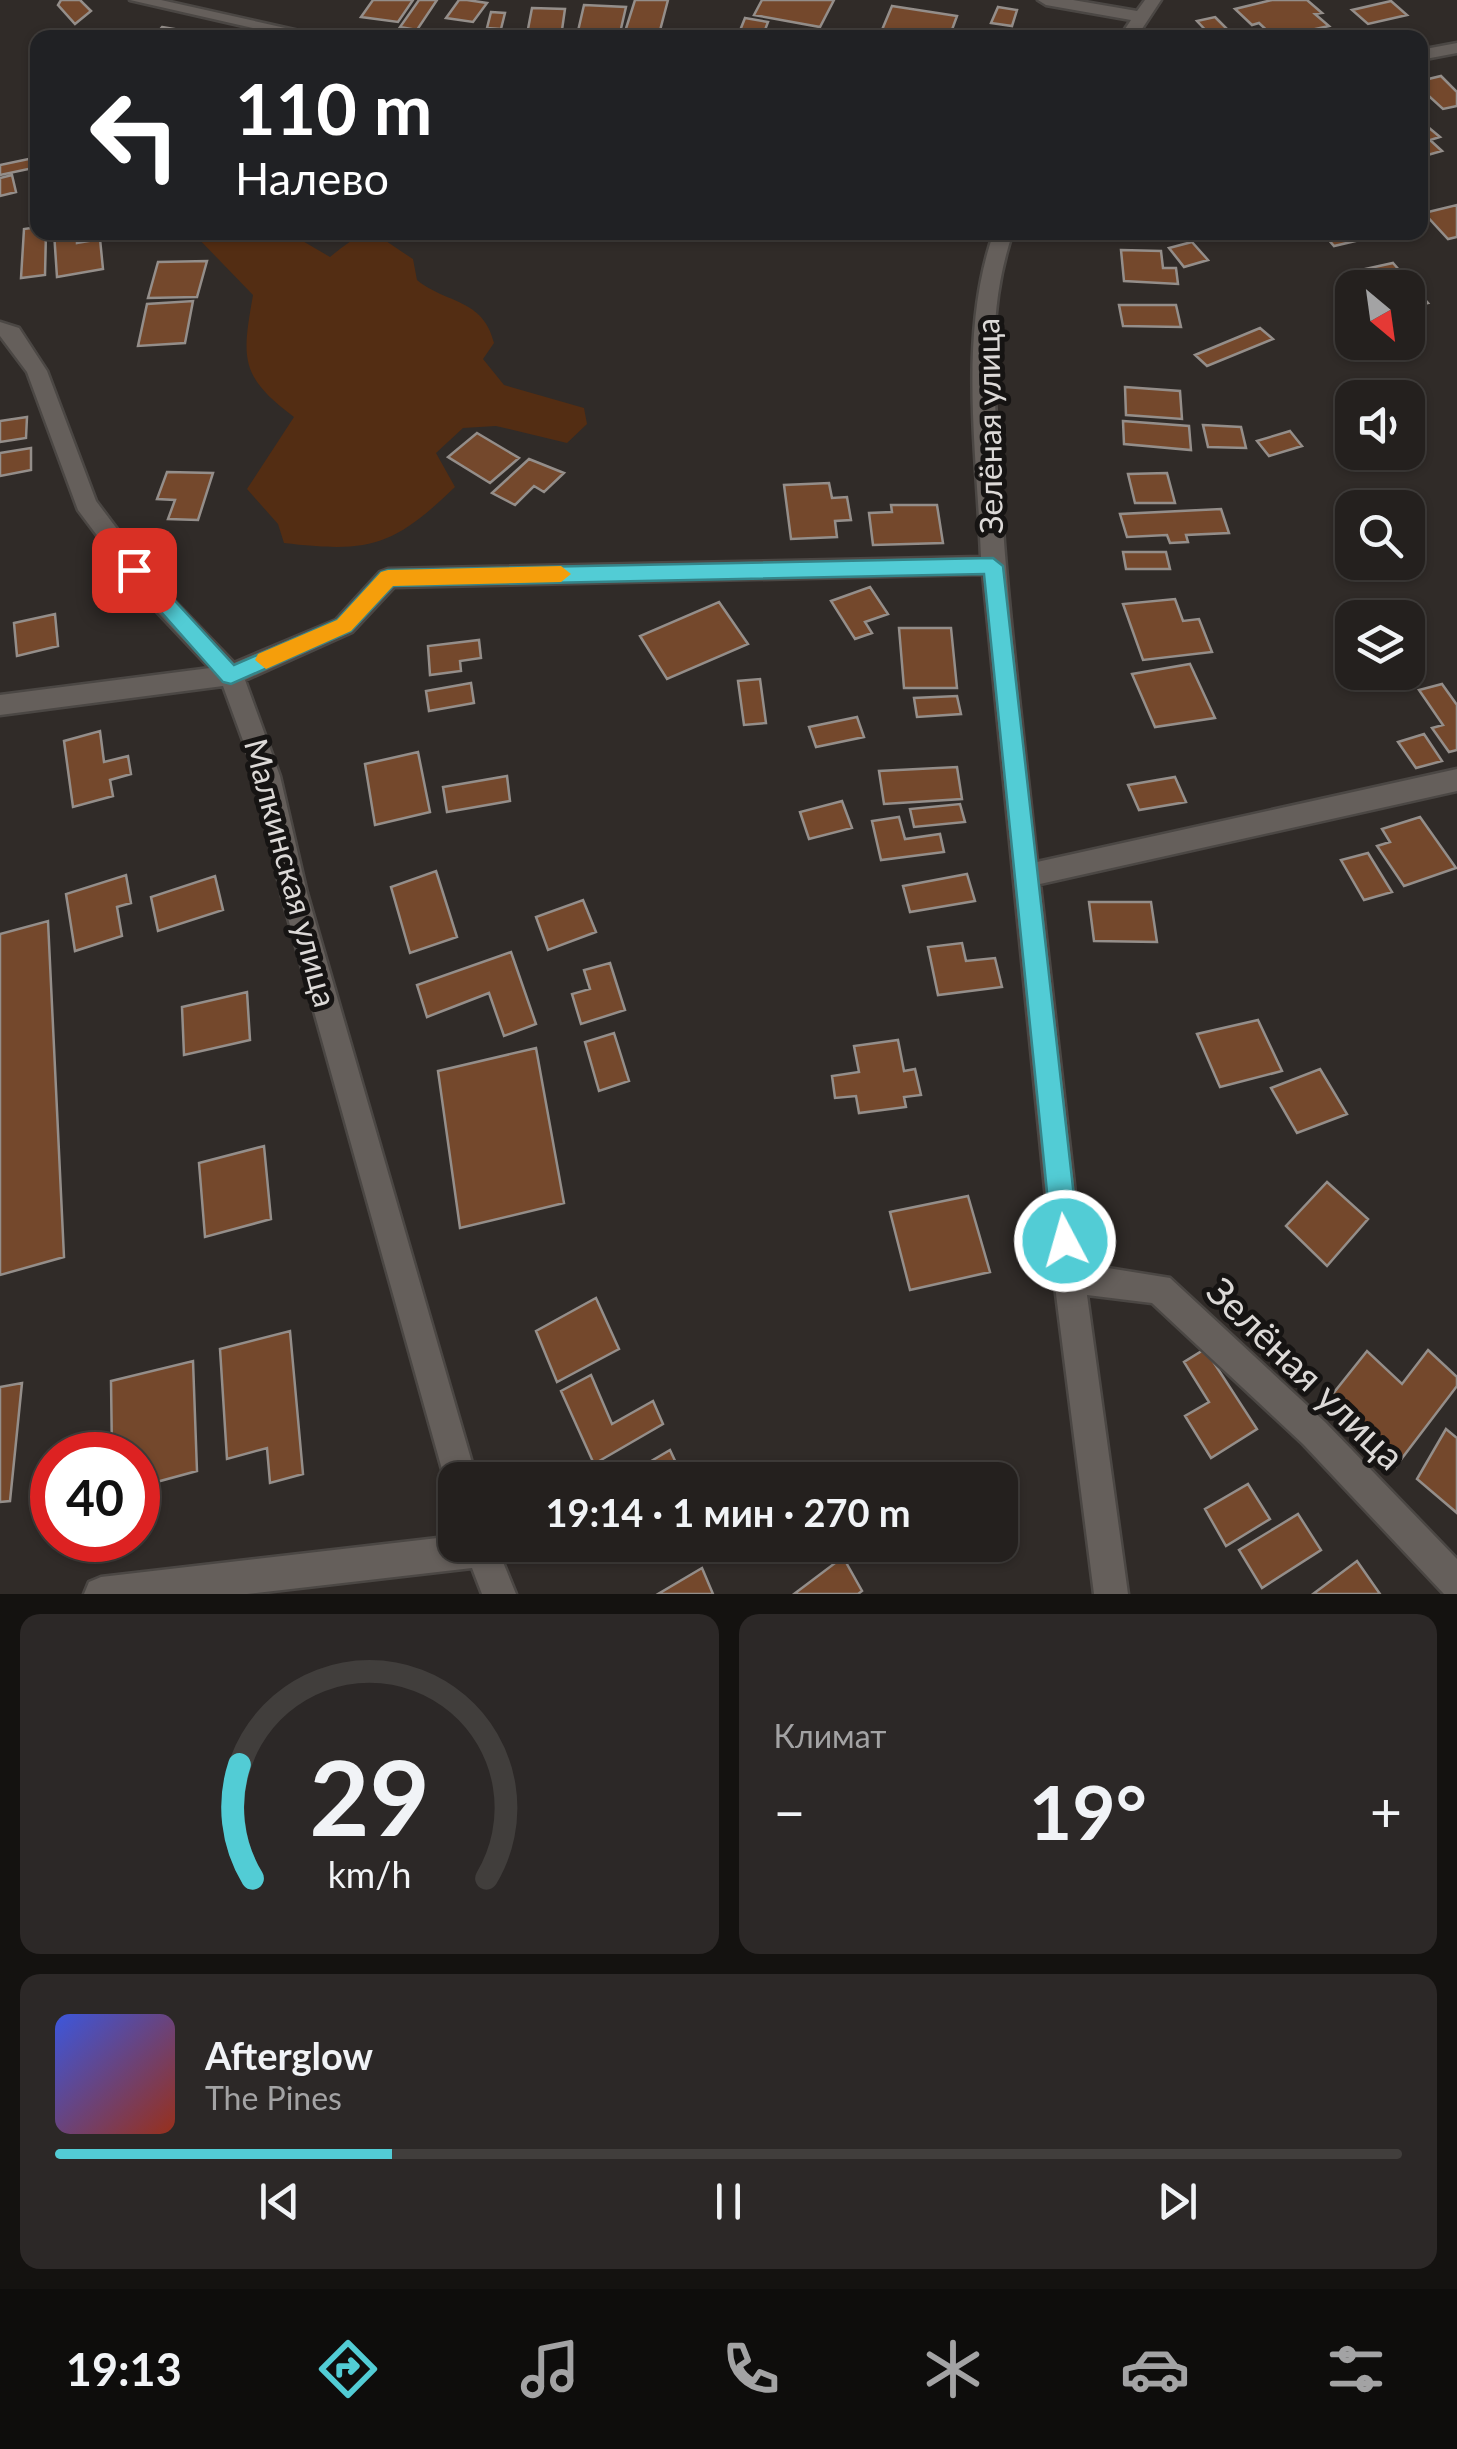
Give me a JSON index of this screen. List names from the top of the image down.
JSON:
{
  "streets": {
    "street": ["Зелёная улица", "Малкинская улица"]
  },
  "north": "bottom right",
  "page": {
    "turn": ["110 m", "Налево"],
    "limit": "40",
    "trip": "19:14 · 1 мин · 270 m",
    "tile": "Климат",
    "heat": ["−", "19°", "+"],
    "song": ["Afterglow", "The Pines"],
    "tabs": "19:13",
    "gauge": ["29", "km/h"]
  }
}
